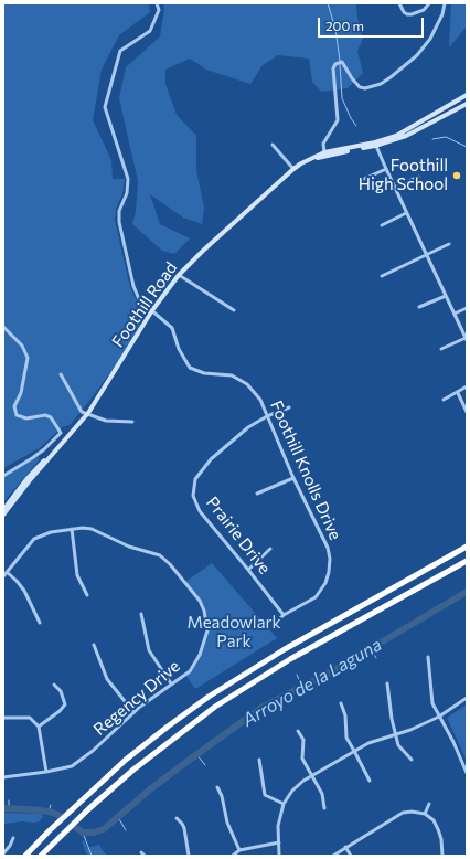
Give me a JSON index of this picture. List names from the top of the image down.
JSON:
{
  "streets": {
    "main road": ["Foothill Road"],
    "street": ["Foothill Knolls Drive", "Prairie Drive", "Regency Drive"]
  },
  "crossings": [
    ["Foothill Road", "Foothill Knolls Drive"],
    ["Foothill Knolls Drive", "Prairie Drive"]
  ],
  "water": ["Arroyo de la Laguna"],
  "parks": ["Meadowlark Park"],
  "places": ["Foothill High School"],
  "scale_bar": "200 m"
}
